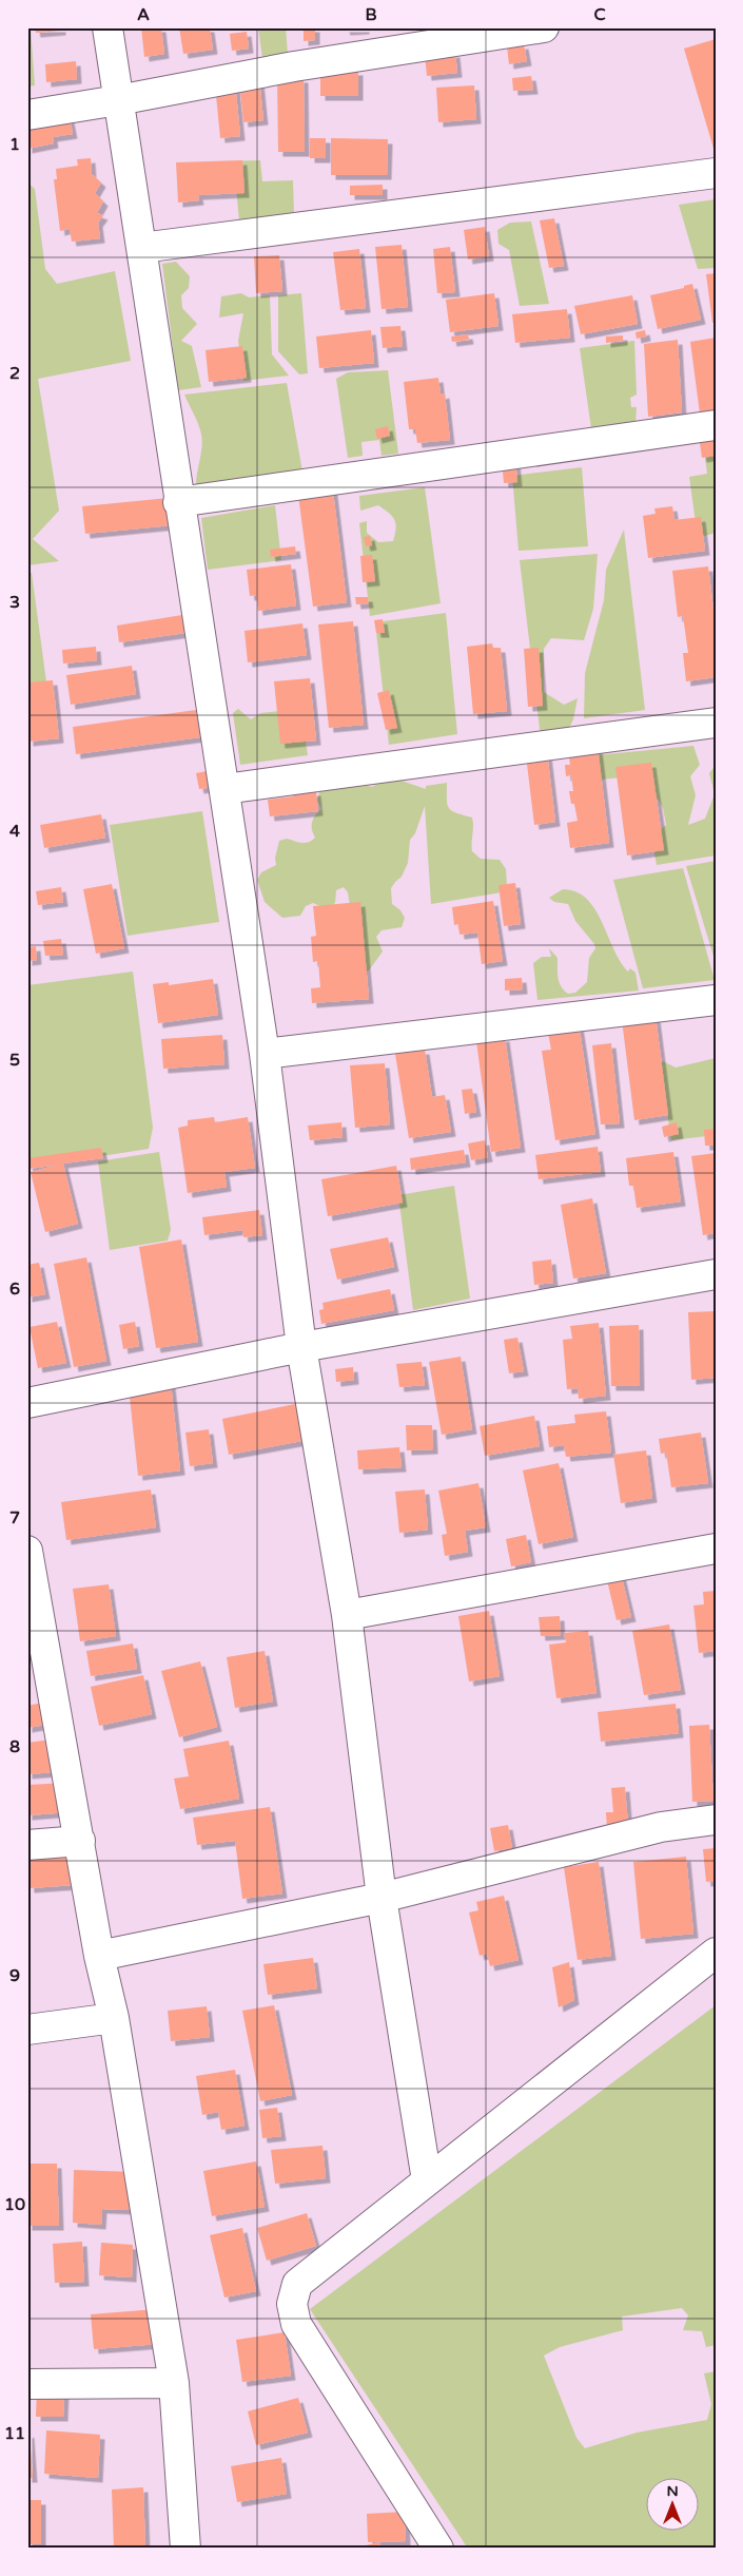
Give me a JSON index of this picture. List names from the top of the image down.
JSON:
{
  "north": "top",
  "grid": {
    "columns": ["A", "B", "C"],
    "rows": [
      "1",
      "2",
      "3",
      "4",
      "5",
      "6",
      "7",
      "8",
      "9",
      "10",
      "11"
    ]
  }
}
